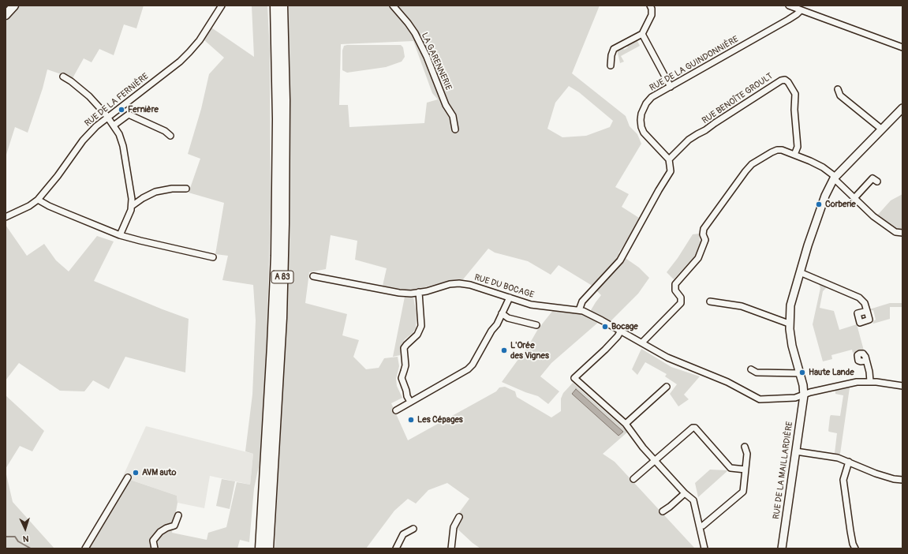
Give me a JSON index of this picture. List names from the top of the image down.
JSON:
{
  "streets": {
    "highway": ["A 83"],
    "street": [
      "LA GARENNERIE",
      "RUE DE LA GUINDONNIÈRE",
      "RUE BENOÎTE GROULT",
      "RUE DE LA FERNIÈRE",
      "RUE DU BOCAGE",
      "RUE DE LA MAILLARDIÈRE"
    ]
  },
  "crossings": [
    ["RUE DE LA GUINDONNIÈRE", "RUE BENOÎTE GROULT"],
    ["RUE DU BOCAGE", "RUE DE LA MAILLARDIÈRE"]
  ],
  "places": [
    "Fernière",
    "Corberie",
    "Bocage",
    "L'Orée des Vignes",
    "Haute Lande",
    "Les Cépages",
    "AVM auto"
  ],
  "north": "bottom"
}
